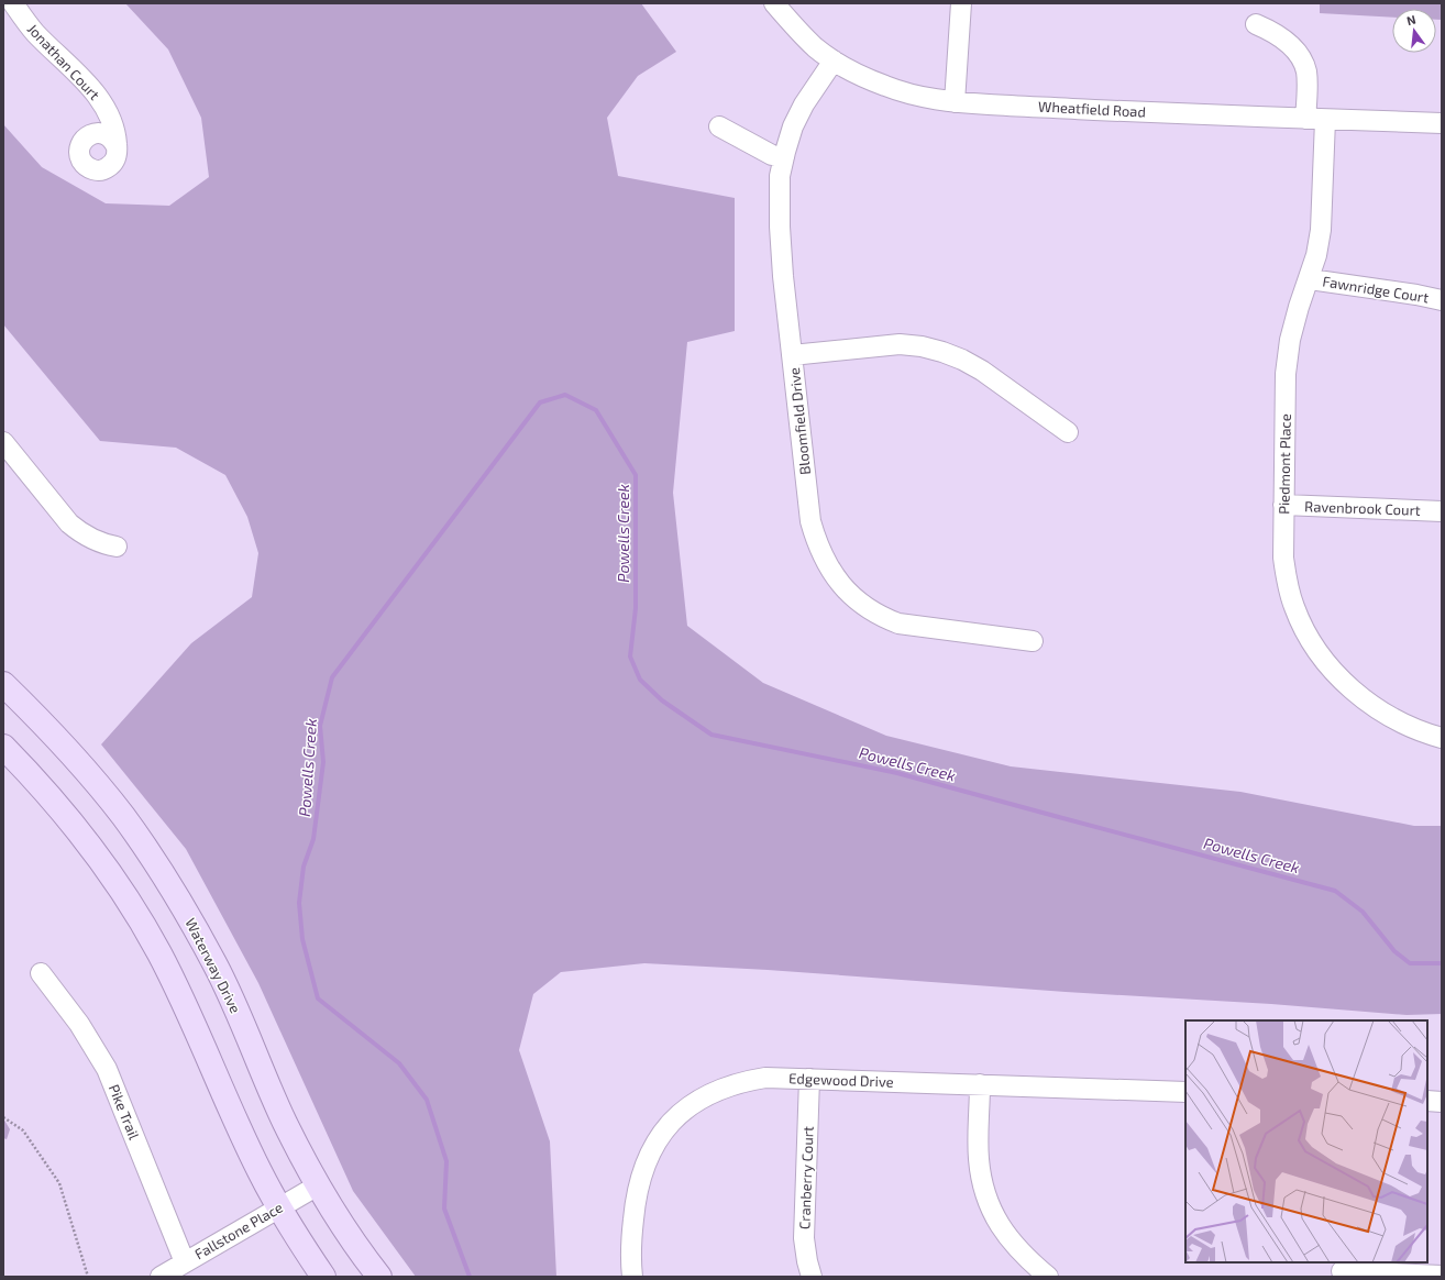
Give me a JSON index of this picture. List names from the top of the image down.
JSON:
{
  "streets": {
    "main road": ["Waterway Drive"],
    "street": [
      "Jonathan Court",
      "Wheatfield Road",
      "Fawnridge Court",
      "Bloomfield Drive",
      "Piedmont Place",
      "Ravenbrook Court",
      "Edgewood Drive",
      "Pike Trail",
      "Cranberry Court",
      "Fallstone Place"
    ]
  },
  "crossings": [
    ["Wheatfield Road", "Bloomfield Drive"],
    ["Wheatfield Road", "Piedmont Place"],
    ["Fawnridge Court", "Piedmont Place"],
    ["Piedmont Place", "Ravenbrook Court"],
    ["Waterway Drive", "Fallstone Place"],
    ["Edgewood Drive", "Cranberry Court"],
    ["Pike Trail", "Fallstone Place"]
  ],
  "water": ["Powells Creek"],
  "north": "top"
}
